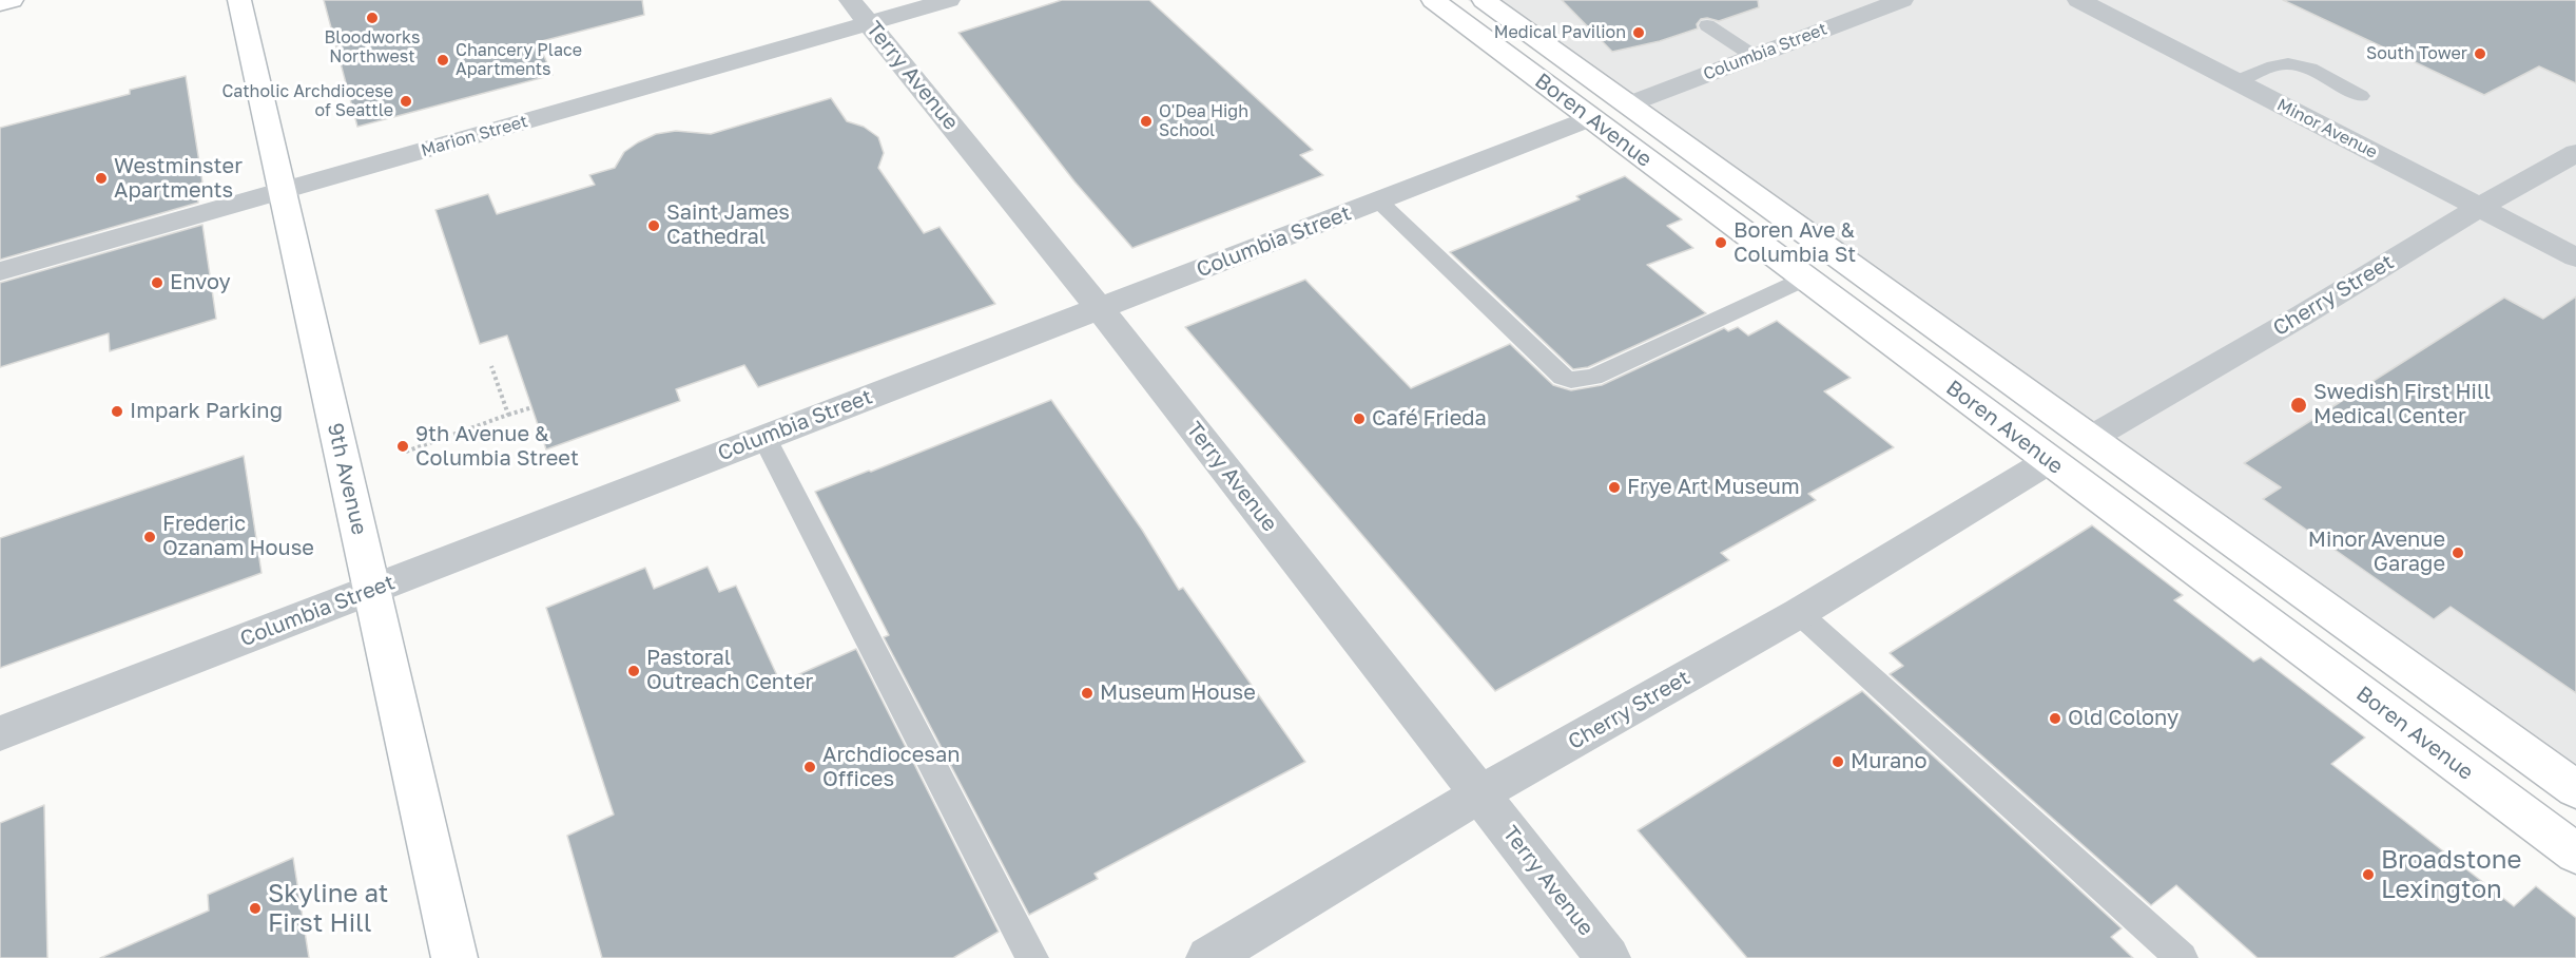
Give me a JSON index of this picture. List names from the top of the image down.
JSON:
{
  "streets": {
    "main road": ["Boren Avenue", "9th Avenue"],
    "street": [
      "Columbia Street",
      "Terry Avenue",
      "Minor Avenue",
      "Marion Street",
      "Cherry Street"
    ]
  },
  "crossings": [
    ["Columbia Street", "Terry Avenue"],
    ["Columbia Street", "Boren Avenue"],
    ["Columbia Street", "9th Avenue"],
    ["Terry Avenue", "Marion Street"],
    ["Terry Avenue", "Cherry Street"],
    ["Boren Avenue", "Cherry Street"],
    ["Minor Avenue", "Cherry Street"],
    ["Marion Street", "9th Avenue"]
  ],
  "places": [
    "Bloodworks Northwest",
    "Medical Pavilion",
    "South Tower",
    "Chancery Place Apartments",
    "Catholic Archdiocese of Seattle",
    "O'Dea High School",
    "Westminster Apartments",
    "Saint James Cathedral",
    "Boren Ave & Columbia St",
    "Envoy",
    "Swedish First Hill Medical Center",
    "Impark Parking",
    "Café Frieda",
    "9th Avenue & Columbia Street",
    "Frye Art Museum",
    "Frederic Ozanam House",
    "Minor Avenue Garage",
    "Pastoral Outreach Center",
    "Museum House",
    "Old Colony",
    "Murano",
    "Archdiocesan Offices",
    "Broadstone Lexington",
    "Skyline at First Hill"
  ]
}
